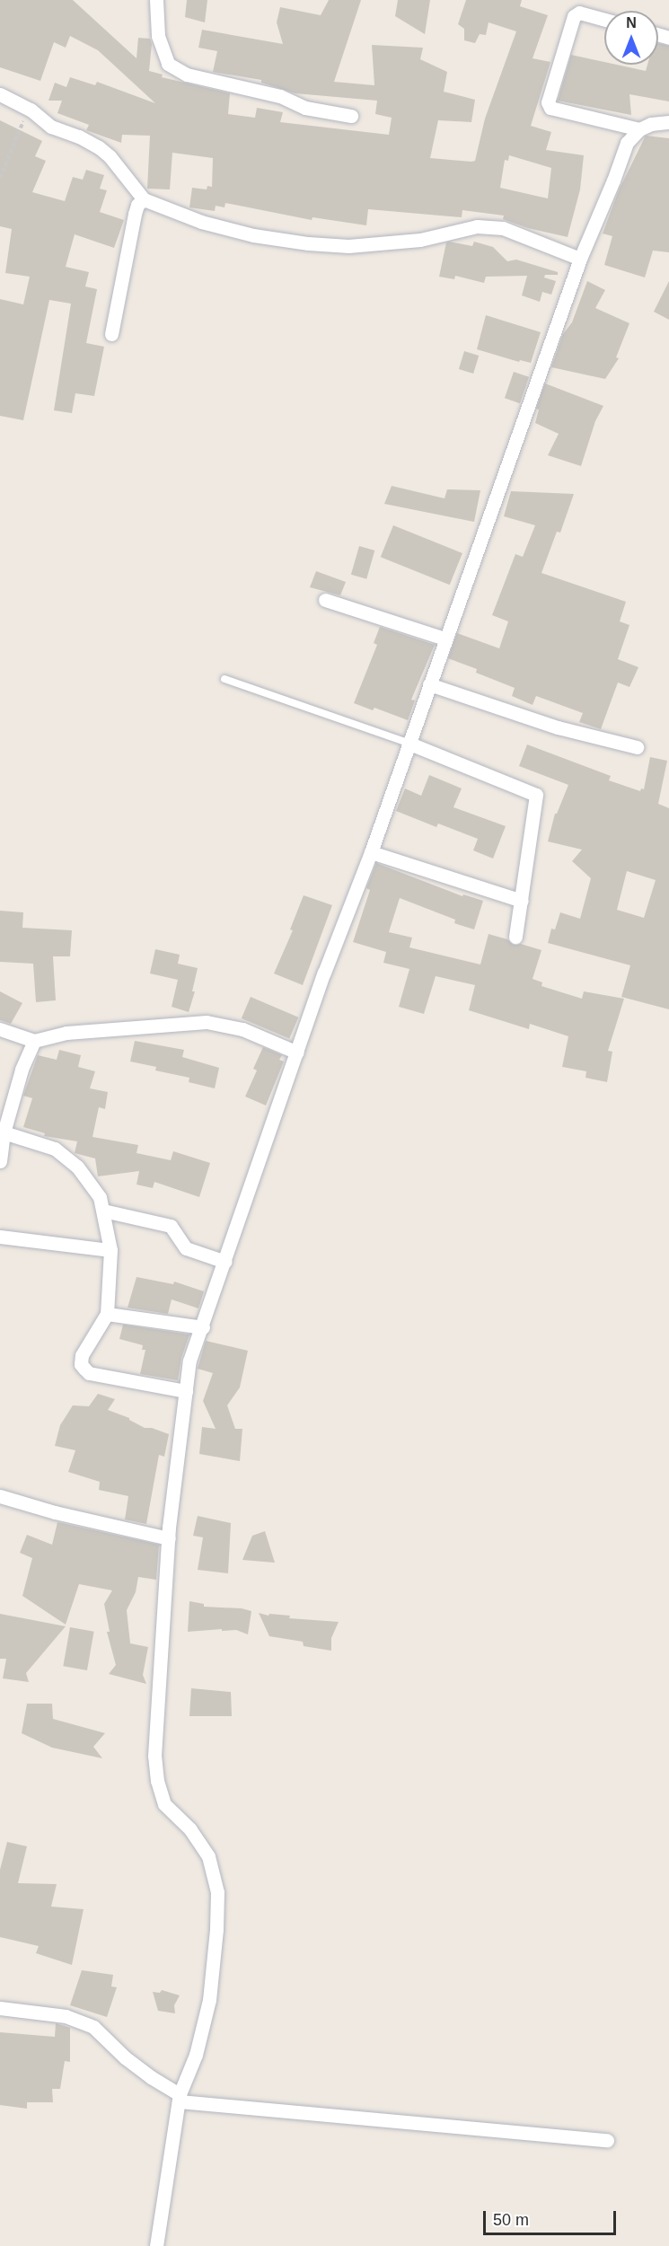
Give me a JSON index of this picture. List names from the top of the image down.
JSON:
{
  "scale_bar": "50 m",
  "north": "top"
}
